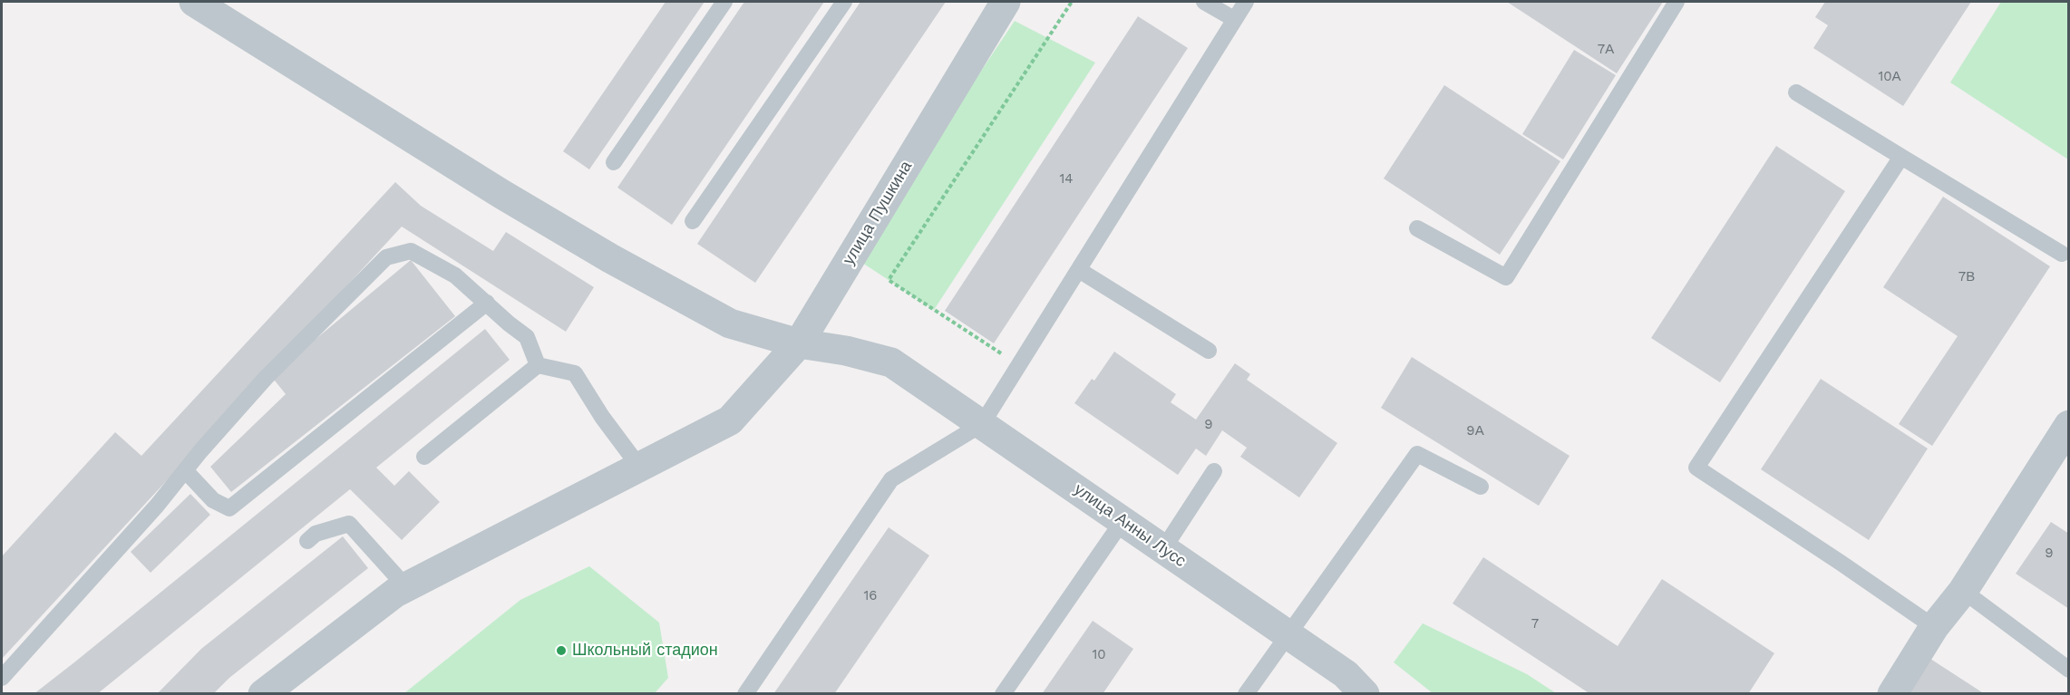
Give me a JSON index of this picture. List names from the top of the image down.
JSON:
{
  "streets": {
    "street": ["улица Пушкина", "улица Анны Лусс"]
  },
  "crossings": [
    ["улица Пушкина", "улица Анны Лусс"]
  ],
  "places": ["Школьный стадион"],
  "house_numbers": [
    "7А",
    "10А",
    "14",
    "7В",
    "9",
    "9А",
    "9",
    "16",
    "7",
    "10"
  ]
}
